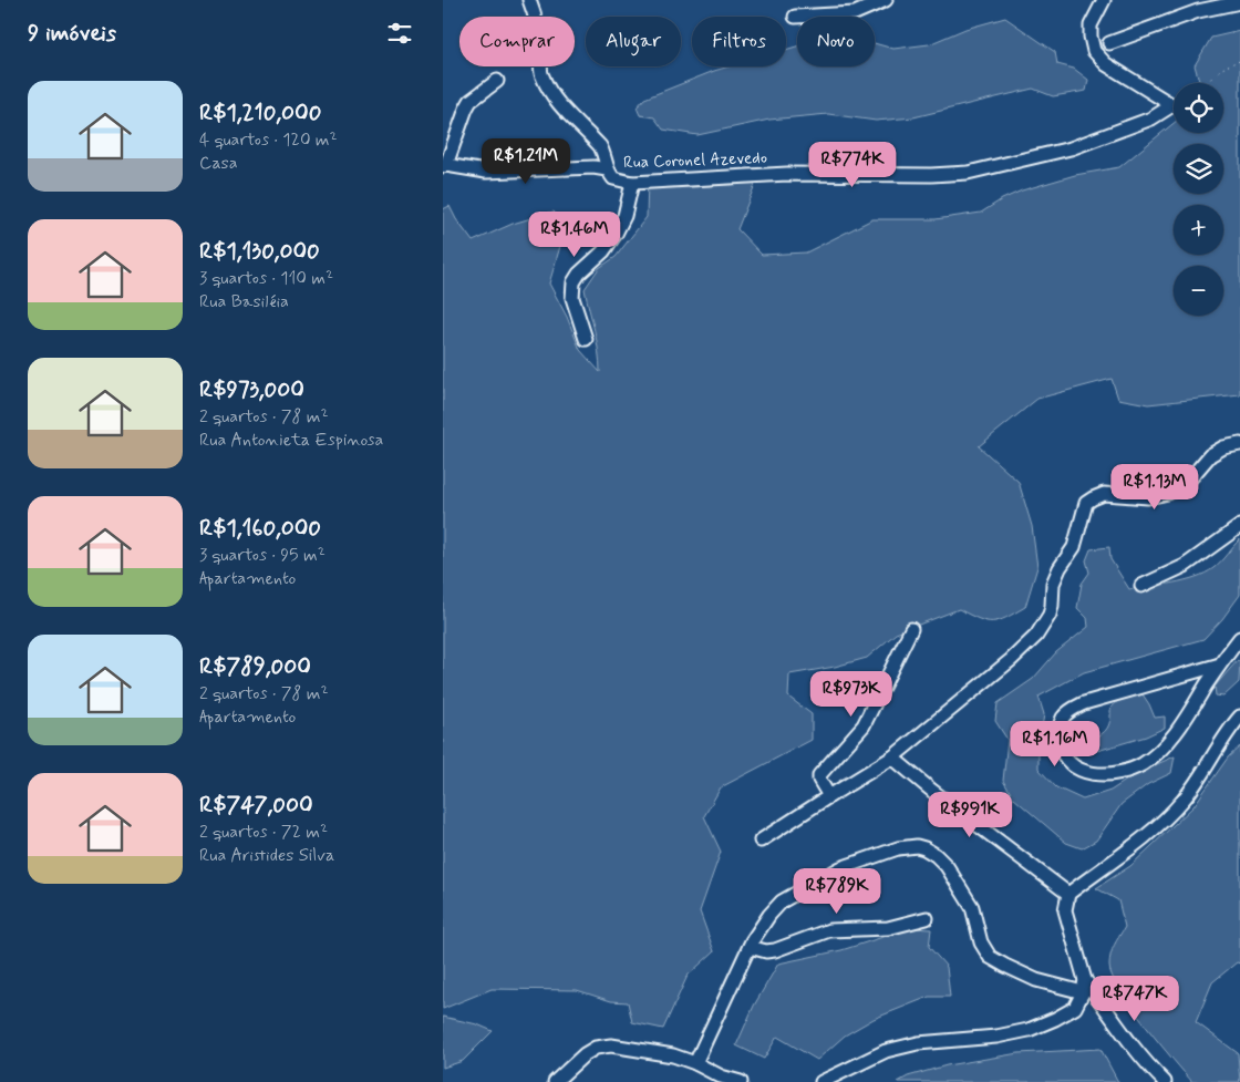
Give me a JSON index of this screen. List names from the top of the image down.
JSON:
{
  "streets": {
    "street": ["Rua Coronel Azevedo"]
  },
  "page": {
    "heading": "9 imóveis",
    "chip": [
      "Comprar",
      "Alugar",
      "Filtros",
      "Novo"
    ],
    "list": [
      {
        "name": "R$1,210,000",
        "note": "4 quartos · 120 m² · Casa"
      },
      {
        "name": "R$1,130,000",
        "note": "3 quartos · 110 m² · Rua Basiléia"
      },
      {
        "name": "R$973,000",
        "note": "2 quartos · 78 m² · Rua Antonieta Espinosa"
      },
      {
        "name": "R$1,160,000",
        "note": "3 quartos · 95 m² · Apartamento"
      },
      {
        "name": "R$789,000",
        "note": "2 quartos · 78 m² · Apartamento"
      },
      {
        "name": "R$747,000",
        "note": "2 quartos · 72 m² · Rua Aristides Silva"
      }
    ],
    "map_buttons": ["+", "−"],
    "price": [
      "R$1.21M",
      "R$774K",
      "R$1.46M",
      "R$1.13M",
      "R$973K",
      "R$1.16M",
      "R$991K",
      "R$789K",
      "R$747K"
    ]
  }
}
